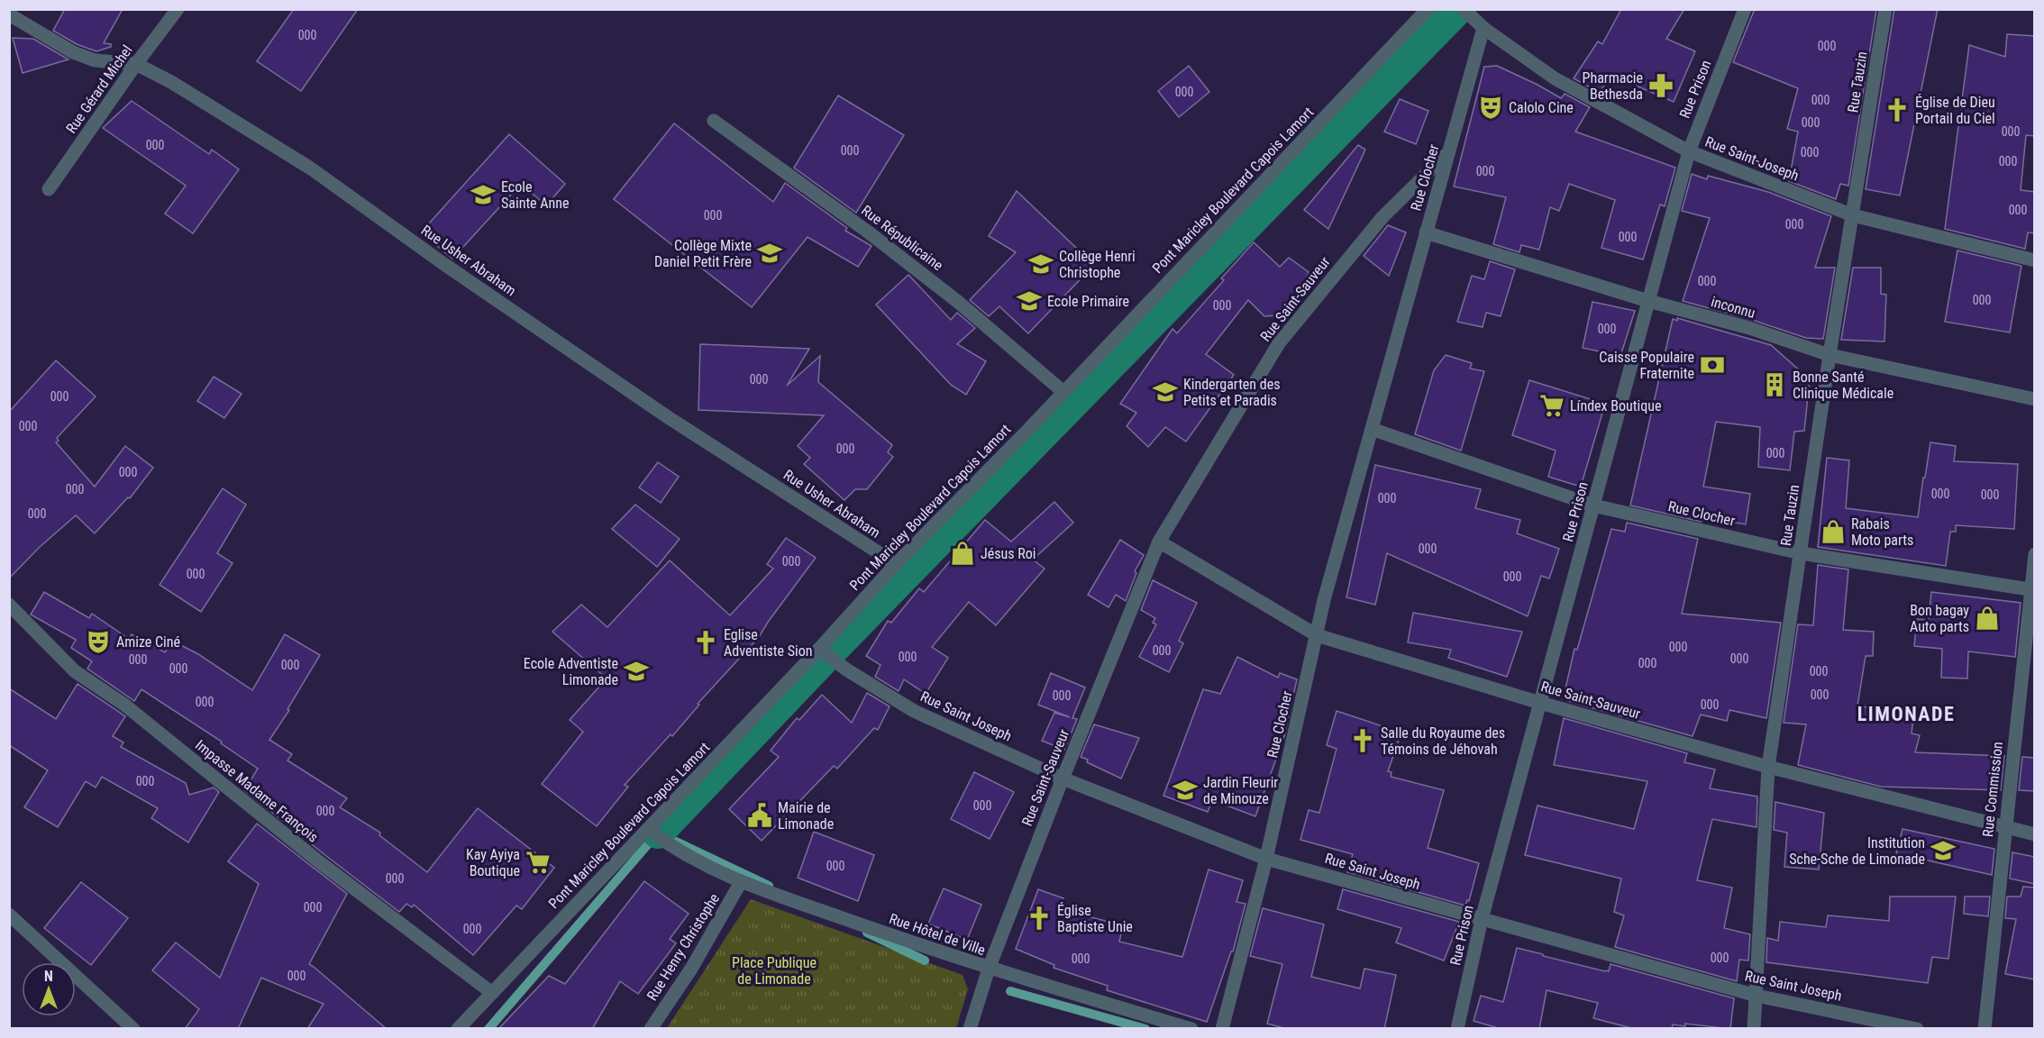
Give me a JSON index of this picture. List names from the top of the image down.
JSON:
{
  "streets": {
    "street": [
      "Rue Tauzin",
      "Rue Gérard Michel",
      "Rue Prison",
      "Rue Saint-Joseph",
      "Rue Clocher",
      "Pont Maricley Boulevard Capois Lamort",
      "Rue Républicaine",
      "Rue Usher Abraham",
      "Rue Saint-Sauveur",
      "inconnu",
      "Rue Saint Joseph",
      "Rue Commission",
      "Impasse Madame François",
      "Rue Hôtel de Ville",
      "Rue Henry Christophe"
    ]
  },
  "crossings": [
    ["Rue Tauzin", "Rue Saint-Joseph"],
    ["Rue Tauzin", "Rue Clocher"],
    ["Rue Tauzin", "Rue Saint-Sauveur"],
    ["Rue Tauzin", "inconnu"],
    ["Rue Tauzin", "Rue Saint Joseph"],
    ["Rue Gérard Michel", "Rue Usher Abraham"],
    ["Rue Prison", "Rue Saint-Joseph"],
    ["Rue Prison", "Rue Clocher"],
    ["Rue Prison", "Rue Saint-Sauveur"],
    ["Rue Prison", "inconnu"],
    ["Rue Prison", "Rue Saint Joseph"],
    ["Rue Saint-Joseph", "Rue Clocher"],
    ["Rue Clocher", "Rue Saint-Sauveur"],
    ["Rue Clocher", "inconnu"],
    ["Rue Clocher", "Rue Saint Joseph"],
    ["Rue Clocher", "Rue Commission"],
    ["Pont Maricley Boulevard Capois Lamort", "Rue Républicaine"],
    ["Pont Maricley Boulevard Capois Lamort", "Rue Usher Abraham"],
    ["Pont Maricley Boulevard Capois Lamort", "Rue Saint Joseph"],
    ["Pont Maricley Boulevard Capois Lamort", "Impasse Madame François"],
    ["Pont Maricley Boulevard Capois Lamort", "Rue Hôtel de Ville"],
    ["Rue Saint-Sauveur", "Rue Saint Joseph"],
    ["Rue Saint-Sauveur", "Rue Commission"],
    ["Rue Saint-Sauveur", "Rue Hôtel de Ville"],
    ["Rue Hôtel de Ville", "Rue Henry Christophe"]
  ],
  "districts": ["LIMONADE"],
  "parks": ["Place Publique de Limonade"],
  "places": {
    "pharmacy": ["Pharmacie Bethesda"],
    "theatre": ["Calolo Cine", "Amize Ciné"],
    "church": [
      "Église de Dieu Portail du Ciel",
      "Eglise Adventiste Sion",
      "Salle du Royaume des Témoins de Jéhovah",
      "Église Baptiste Unie"
    ],
    "school or university": [
      "Ecole Sainte Anne",
      "Collège Mixte Daniel Petit Frère",
      "Collège Henri Christophe",
      "Ecole Primaire",
      "Kindergarten des Petits et Paradis",
      "Ecole Adventiste Limonade",
      "Jardin Fleurir de Minouze",
      "Institution Sche-Sche de Limonade"
    ],
    "bank": ["Caisse Populaire Fraternite"],
    "building": ["Bonne Santé Clinique Médicale"],
    "supermarket": ["Líndex Boutique", "Kay Ayiya Boutique"],
    "shop": ["Rabais Moto parts", "Jésus Roi", "Bon bagay Auto parts"],
    "public building": ["Mairie de Limonade"]
  },
  "house_numbers": [
    "000",
    "000",
    "000",
    "000",
    "000",
    "000",
    "000",
    "000",
    "000",
    "000",
    "000",
    "000",
    "000",
    "000",
    "000",
    "000",
    "000",
    "000",
    "000",
    "000",
    "000",
    "000",
    "000",
    "000",
    "000",
    "000",
    "000",
    "000",
    "000",
    "000",
    "000",
    "000",
    "000",
    "000",
    "000",
    "000",
    "000",
    "000",
    "000",
    "000",
    "000",
    "000",
    "000",
    "000",
    "000",
    "000",
    "000",
    "000",
    "000",
    "000",
    "000",
    "000",
    "000",
    "000",
    "000",
    "000",
    "000"
  ],
  "north": "top"
}
